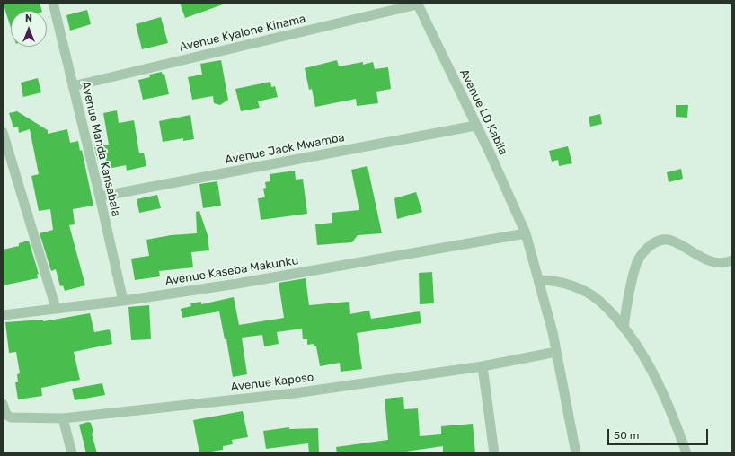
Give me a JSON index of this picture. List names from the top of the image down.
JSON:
{
  "streets": {
    "street": [
      "Avenue Kyalone Kinama",
      "Avenue LD Kabila",
      "Avenue Manda Kansabala",
      "Avenue Jack Mwamba",
      "Avenue Kaseba Makunku",
      "Avenue Kaposo"
    ]
  },
  "crossings": [
    ["Avenue Kyalone Kinama", "Avenue LD Kabila"],
    ["Avenue Kyalone Kinama", "Avenue Manda Kansabala"],
    ["Avenue LD Kabila", "Avenue Jack Mwamba"],
    ["Avenue LD Kabila", "Avenue Kaseba Makunku"],
    ["Avenue LD Kabila", "Avenue Kaposo"],
    ["Avenue Manda Kansabala", "Avenue Jack Mwamba"],
    ["Avenue Manda Kansabala", "Avenue Kaseba Makunku"]
  ],
  "scale_bar": "50 m",
  "north": "top"
}
